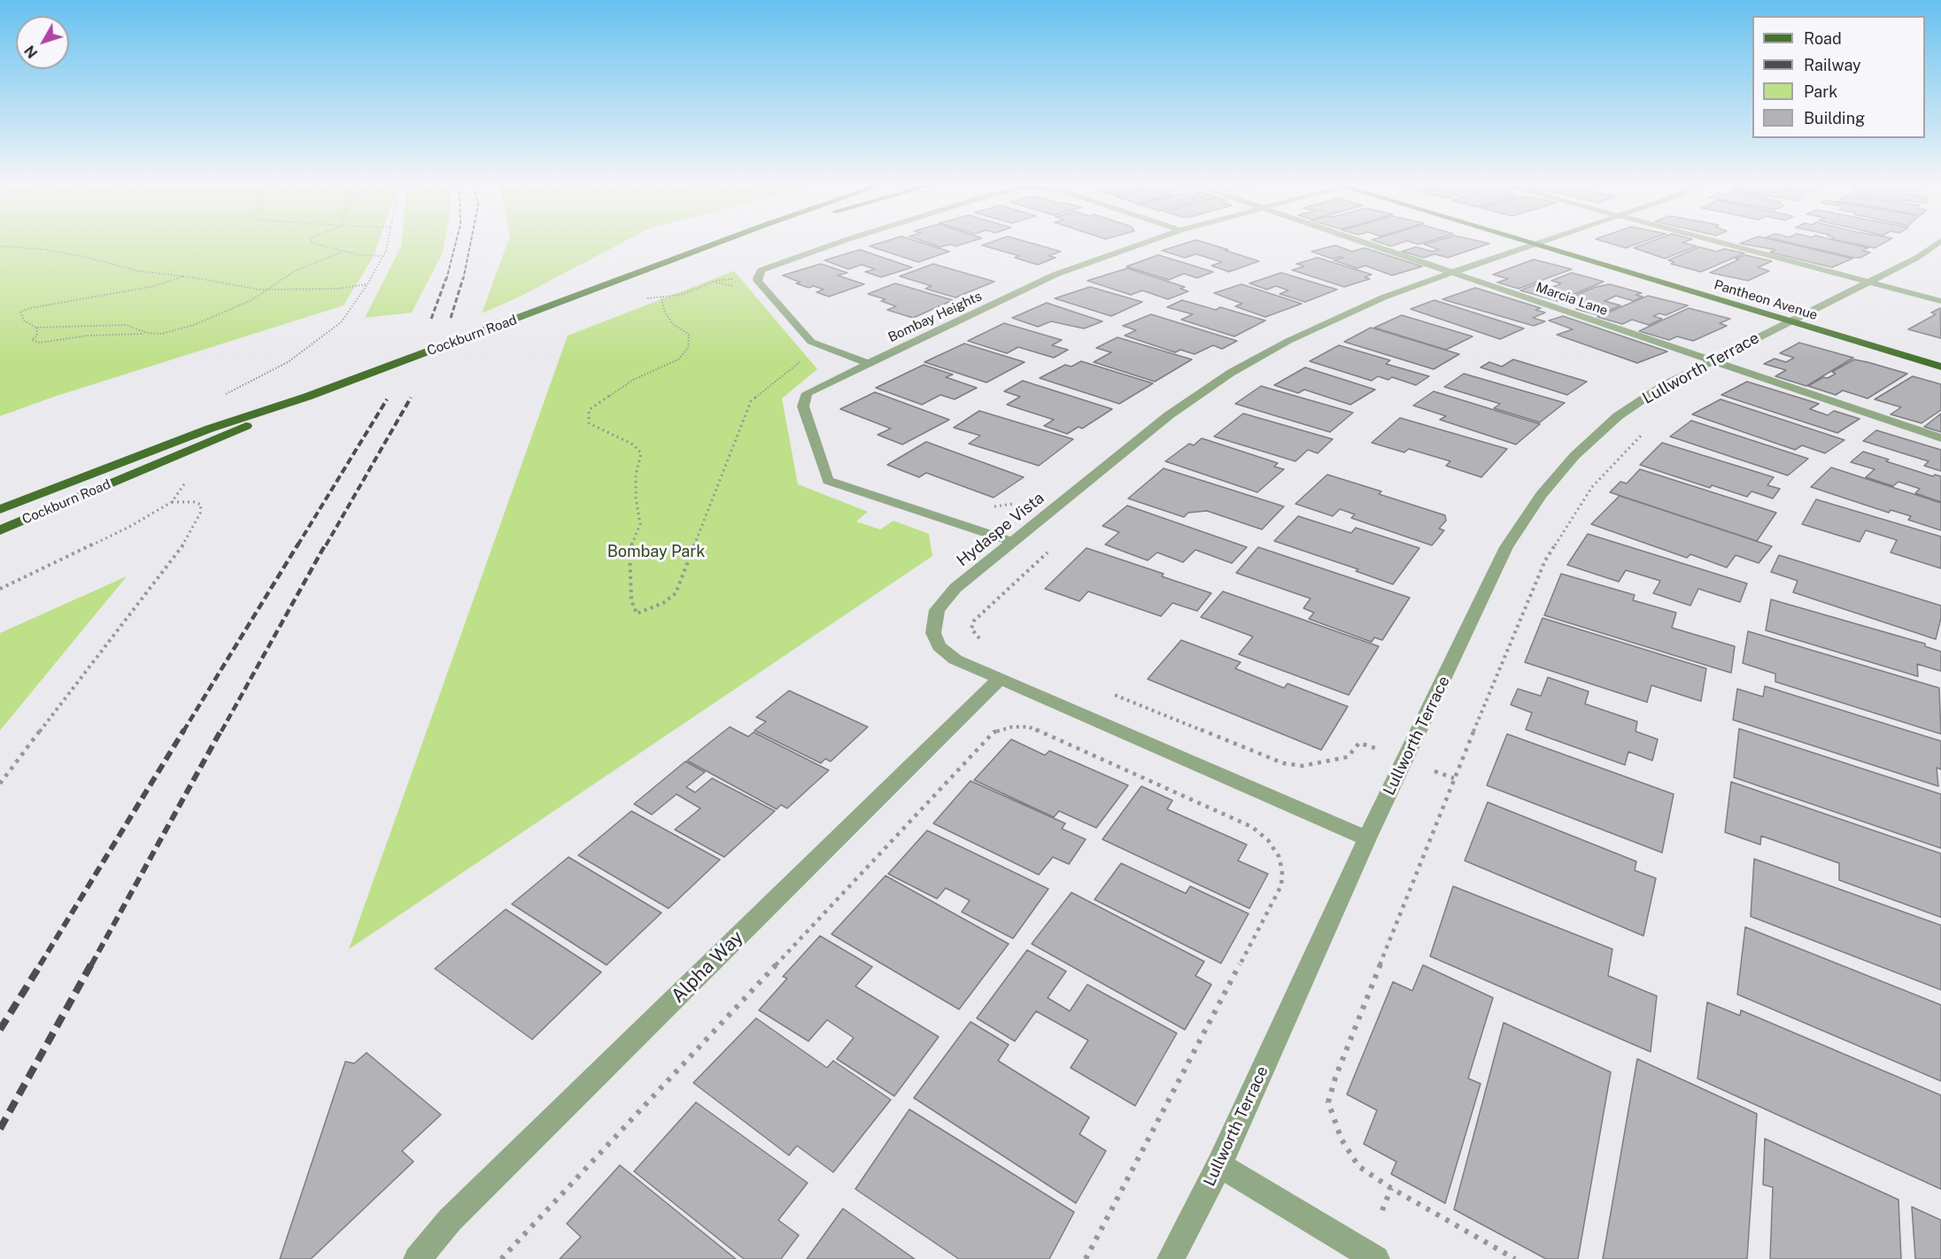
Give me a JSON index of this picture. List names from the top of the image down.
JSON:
{
  "streets": {
    "main road": ["Pantheon Avenue", "Cockburn Road"],
    "street": [
      "Marcia Lane",
      "Bombay Heights",
      "Lullworth Terrace",
      "Hydaspe Vista",
      "Alpha Way"
    ]
  },
  "crossings": [
    ["Marcia Lane", "Lullworth Terrace"],
    ["Marcia Lane", "Hydaspe Vista"],
    ["Pantheon Avenue", "Lullworth Terrace"],
    ["Bombay Heights", "Hydaspe Vista"],
    ["Lullworth Terrace", "Hydaspe Vista"],
    ["Hydaspe Vista", "Alpha Way"]
  ],
  "parks": ["Bombay Park"],
  "legend": [
    "Road",
    "Railway",
    "Park",
    "Building"
  ],
  "north": "bottom left"
}
